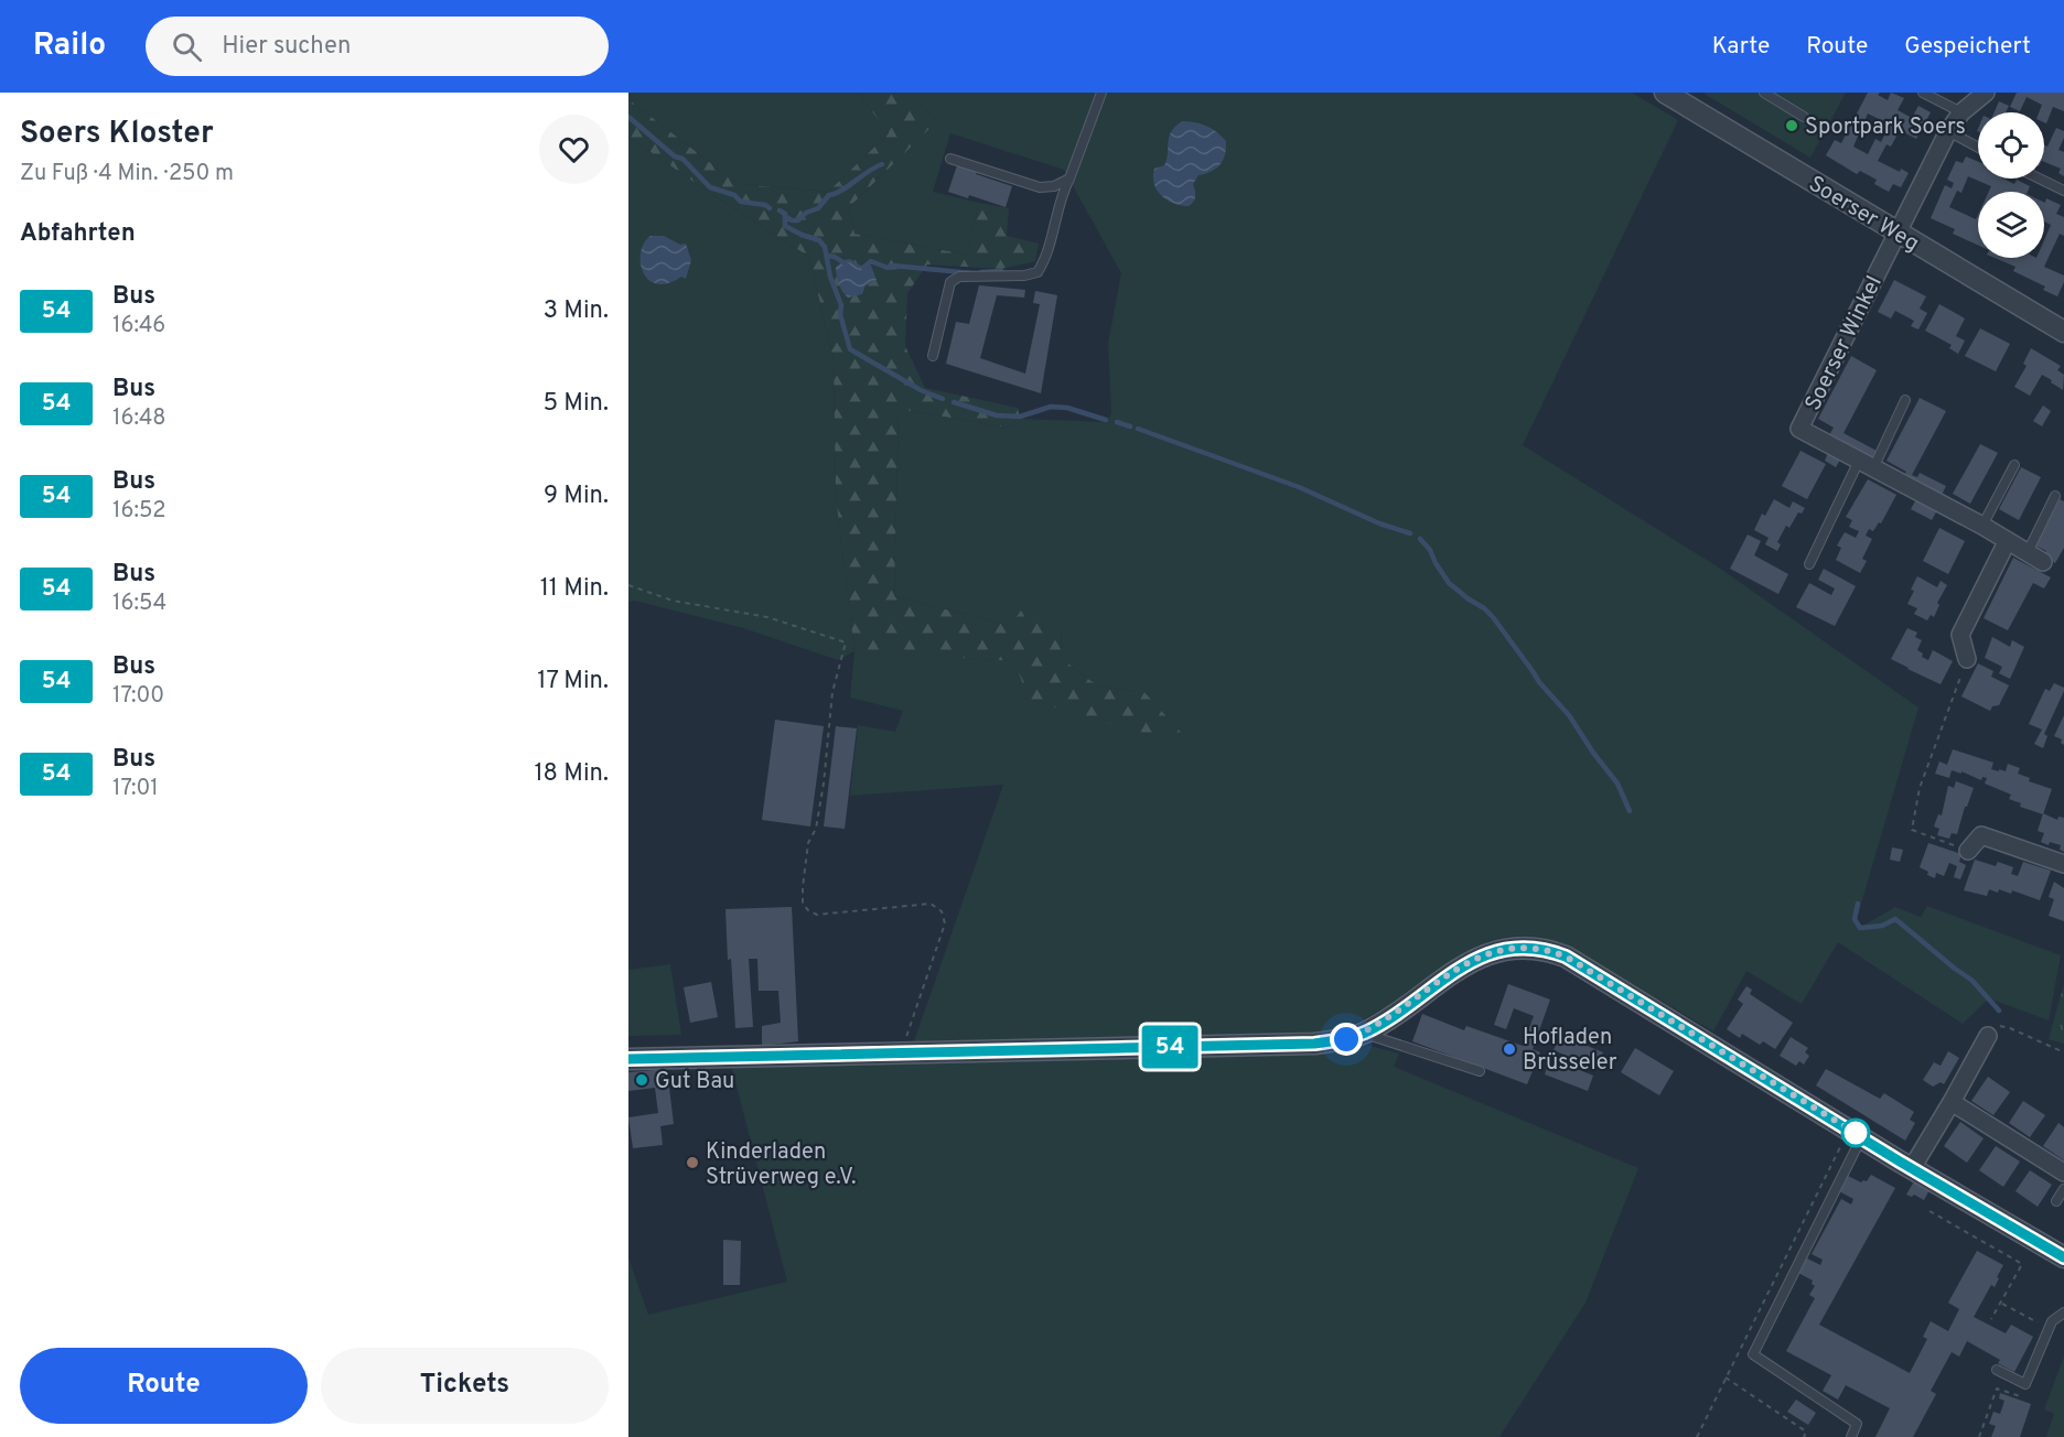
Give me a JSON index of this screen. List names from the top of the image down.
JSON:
{
  "streets": {
    "street": ["Soerser Weg", "Soerser Winkel"]
  },
  "crossings": [
    ["Soerser Weg", "Soerser Winkel"]
  ],
  "places": [
    "Sportpark Soers",
    "Hofladen Brüsseler",
    "Gut Bau",
    "Kinderladen Strüverweg e.V."
  ],
  "lines": ["bus line 54"],
  "page": {
    "header": "Railo",
    "search": "Hier suchen",
    "nav": ["Karte", "Route", "Gespeichert"],
    "heading": [
      ["Soers Kloster", "Zu Fuß · 4 Min. · 250 m"],
      "Abfahrten"
    ],
    "on_map": "54",
    "list": [
      {
        "mark": "54",
        "name": "Bus",
        "note": "16:46",
        "value": "3 Min."
      },
      {
        "mark": "54",
        "name": "Bus",
        "note": "16:48",
        "value": "5 Min."
      },
      {
        "mark": "54",
        "name": "Bus",
        "note": "16:52",
        "value": "9 Min."
      },
      {
        "mark": "54",
        "name": "Bus",
        "note": "16:54",
        "value": "11 Min."
      },
      {
        "mark": "54",
        "name": "Bus",
        "note": "17:00",
        "value": "17 Min."
      },
      {
        "mark": "54",
        "name": "Bus",
        "note": "17:01",
        "value": "18 Min."
      }
    ],
    "buttons": ["Route", "Tickets"]
  }
}
